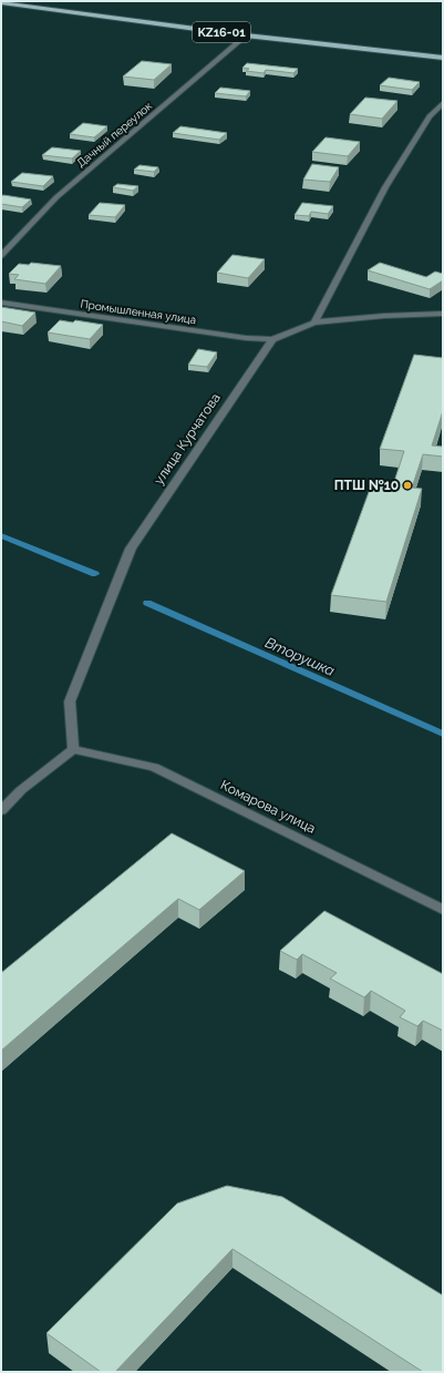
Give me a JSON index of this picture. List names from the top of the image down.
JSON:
{
  "streets": {
    "main road": ["KZ16-01"],
    "street": [
      "Дачный переулок",
      "Промышленная улица",
      "улица Курчатова",
      "Комарова улица"
    ]
  },
  "crossings": [
    ["KZ16-01", "Дачный переулок"],
    ["Промышленная улица", "улица Курчатова"],
    ["улица Курчатова", "Комарова улица"]
  ],
  "water": ["Вторушка"],
  "places": ["ПТШ №10"]
}
